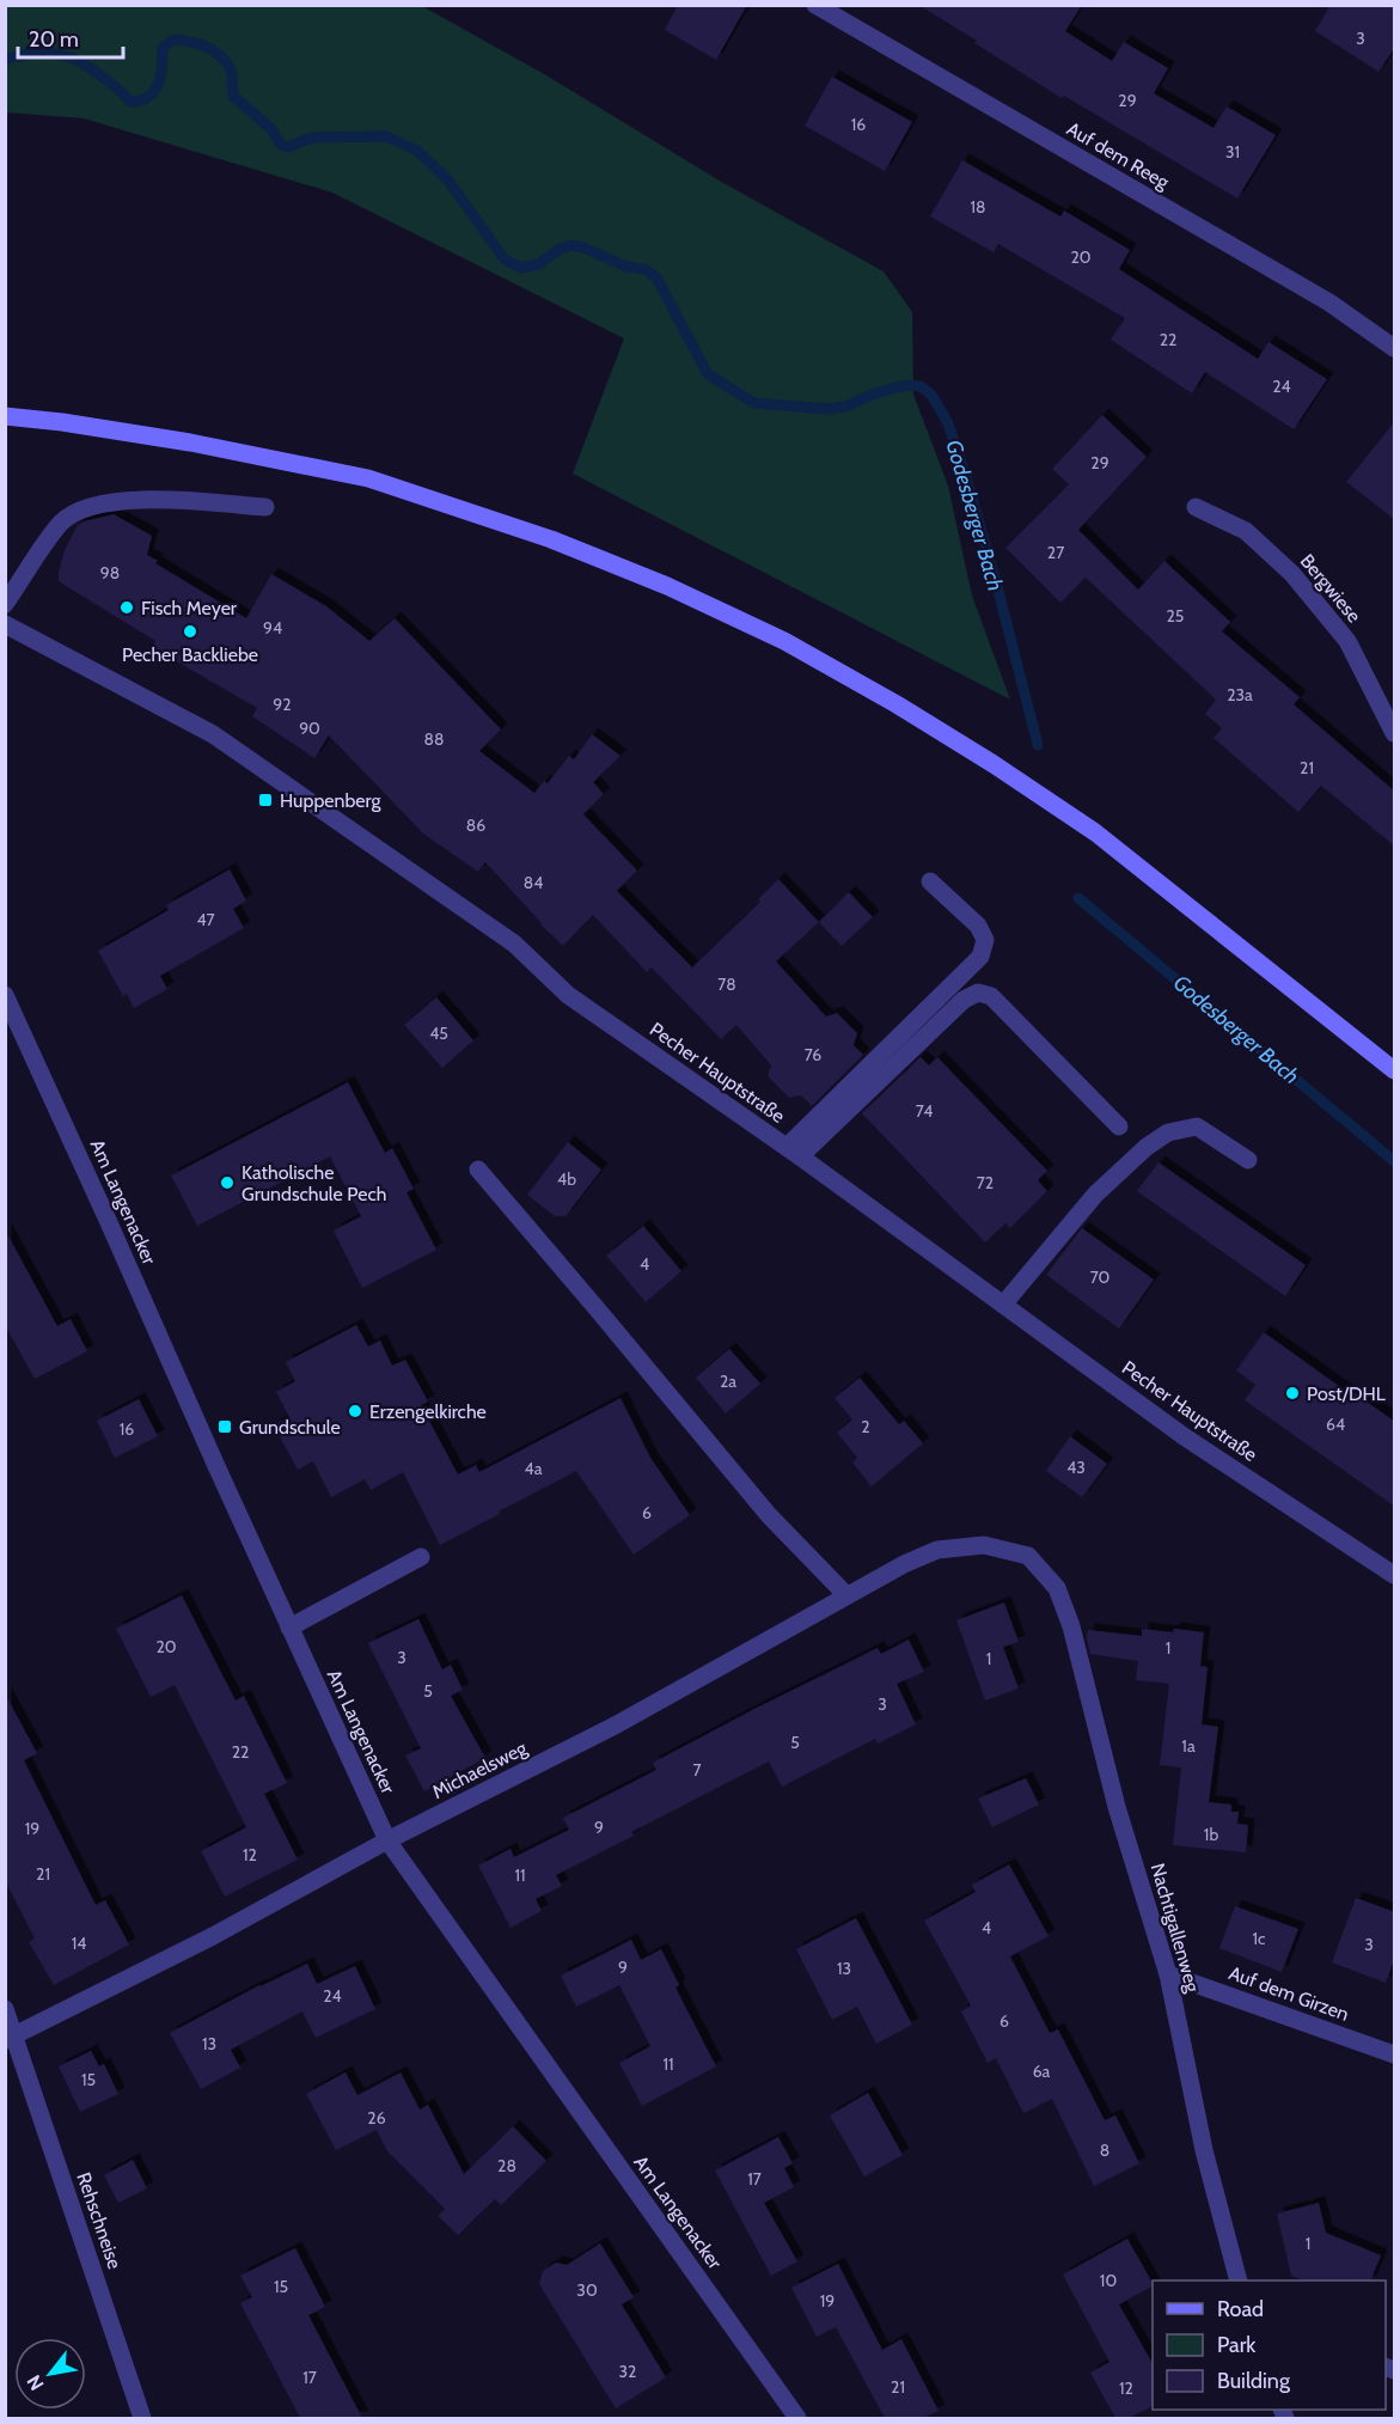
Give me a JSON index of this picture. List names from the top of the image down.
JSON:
{
  "streets": {
    "street": [
      "Auf dem Reeg",
      "Bergwiese",
      "Pecher Hauptstraße",
      "Am Langenacker",
      "Michaelsweg",
      "Nachtigallenweg",
      "Auf dem Girzen",
      "Rehschneise"
    ]
  },
  "crossings": [
    ["Am Langenacker", "Michaelsweg"],
    ["Michaelsweg", "Nachtigallenweg"],
    ["Michaelsweg", "Rehschneise"],
    ["Nachtigallenweg", "Auf dem Girzen"]
  ],
  "water": ["Godesberger Bach"],
  "places": {
    "other": [
      "Fisch Meyer",
      "Pecher Backliebe",
      "Katholische Grundschule Pech",
      "Post/DHL",
      "Erzengelkirche"
    ],
    "transit": ["Huppenberg", "Grundschule"]
  },
  "house_numbers": [
    "3",
    "29",
    "16",
    "31",
    "18",
    "20",
    "22",
    "24",
    "29",
    "27",
    "98",
    "25",
    "94",
    "23a",
    "92",
    "90",
    "88",
    "21",
    "86",
    "84",
    "47",
    "78",
    "45",
    "76",
    "74",
    "4b",
    "72",
    "4",
    "70",
    "2a",
    "64",
    "2",
    "16",
    "43",
    "4a",
    "6",
    "20",
    "1",
    "3",
    "1",
    "5",
    "3",
    "5",
    "1a",
    "22",
    "7",
    "9",
    "19",
    "1b",
    "12",
    "21",
    "11",
    "4",
    "1c",
    "14",
    "3",
    "9",
    "13",
    "24",
    "6",
    "13",
    "11",
    "6a",
    "15",
    "26",
    "8",
    "28",
    "17",
    "1",
    "10",
    "15",
    "30",
    "19",
    "32",
    "17",
    "21",
    "12"
  ],
  "legend": ["Road", "Park", "Building"],
  "scale_bar": "20 m",
  "north": "bottom left"
}
